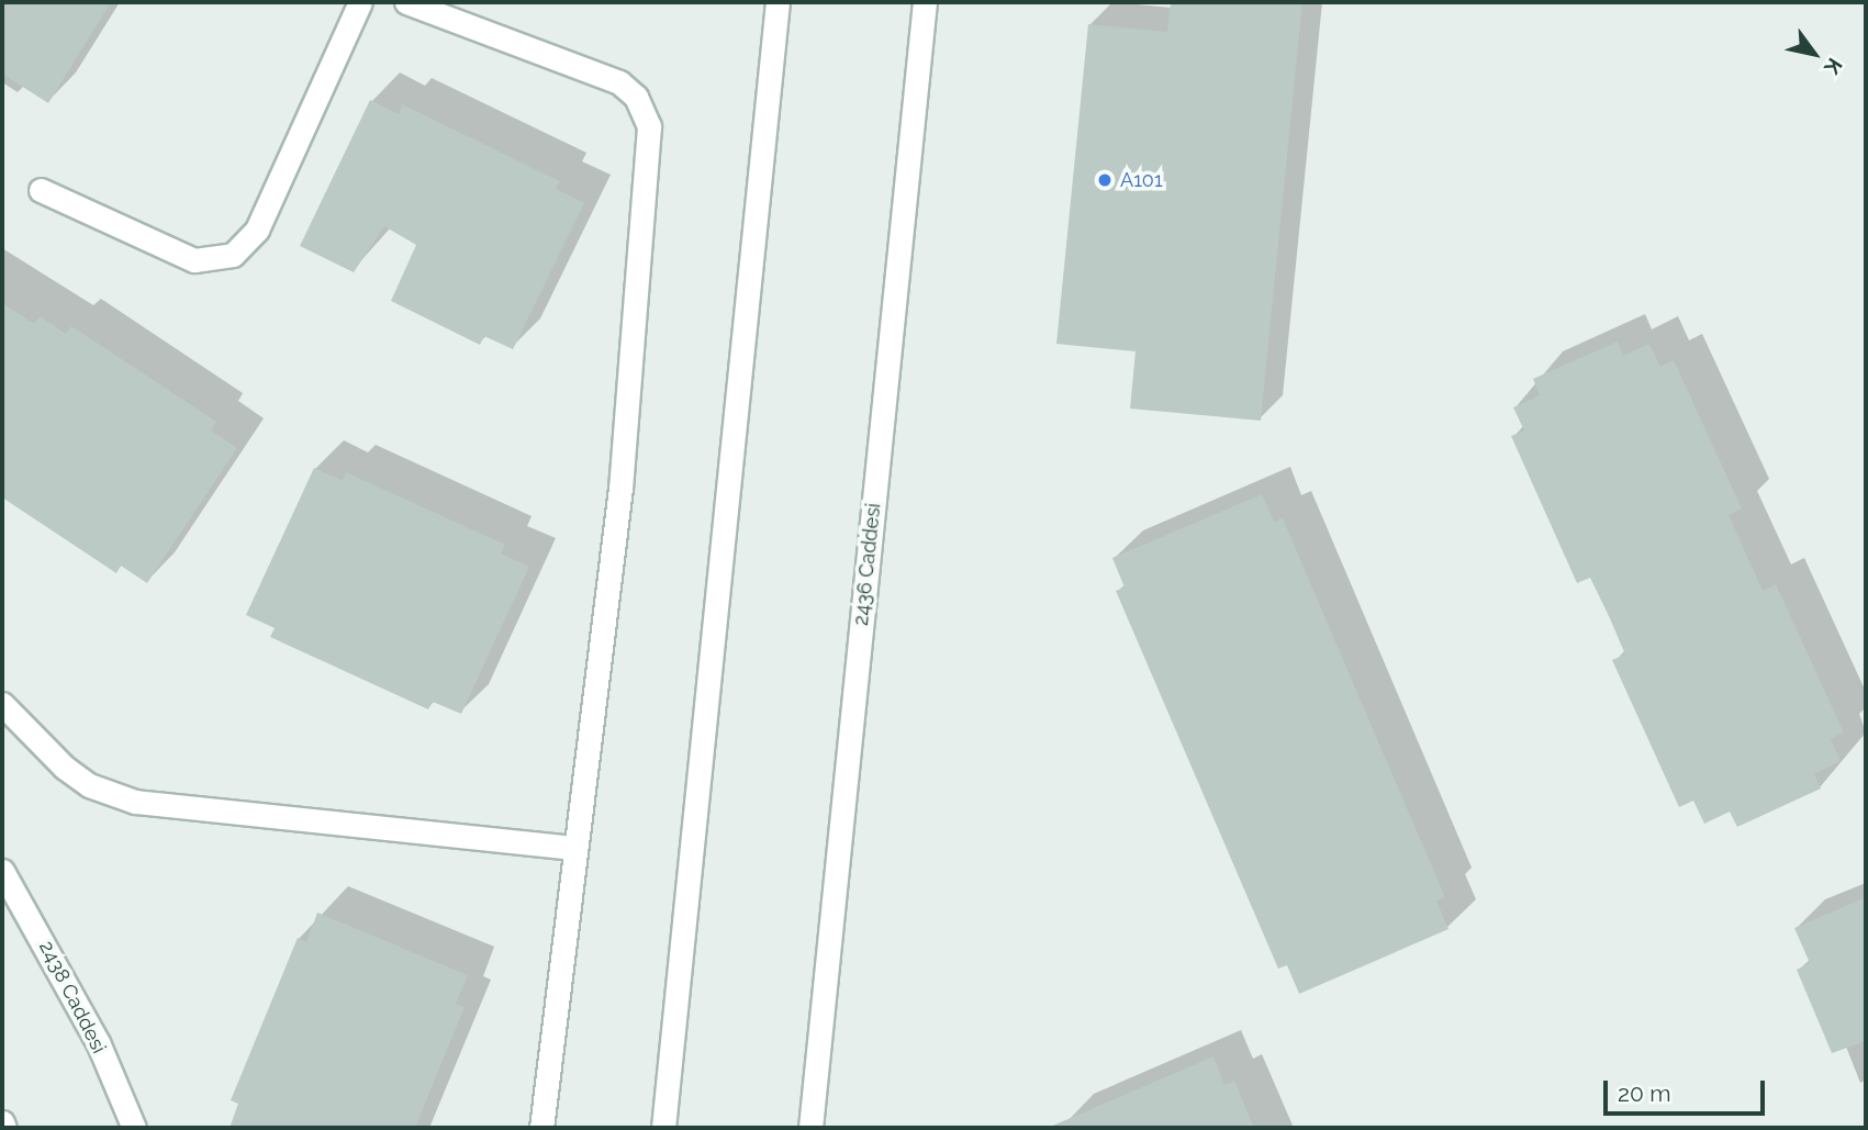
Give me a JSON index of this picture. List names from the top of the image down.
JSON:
{
  "streets": {
    "street": ["2436 Caddesi", "2438 Caddesi"]
  },
  "places": ["A101"],
  "scale_bar": "20 m",
  "north": "bottom right"
}
